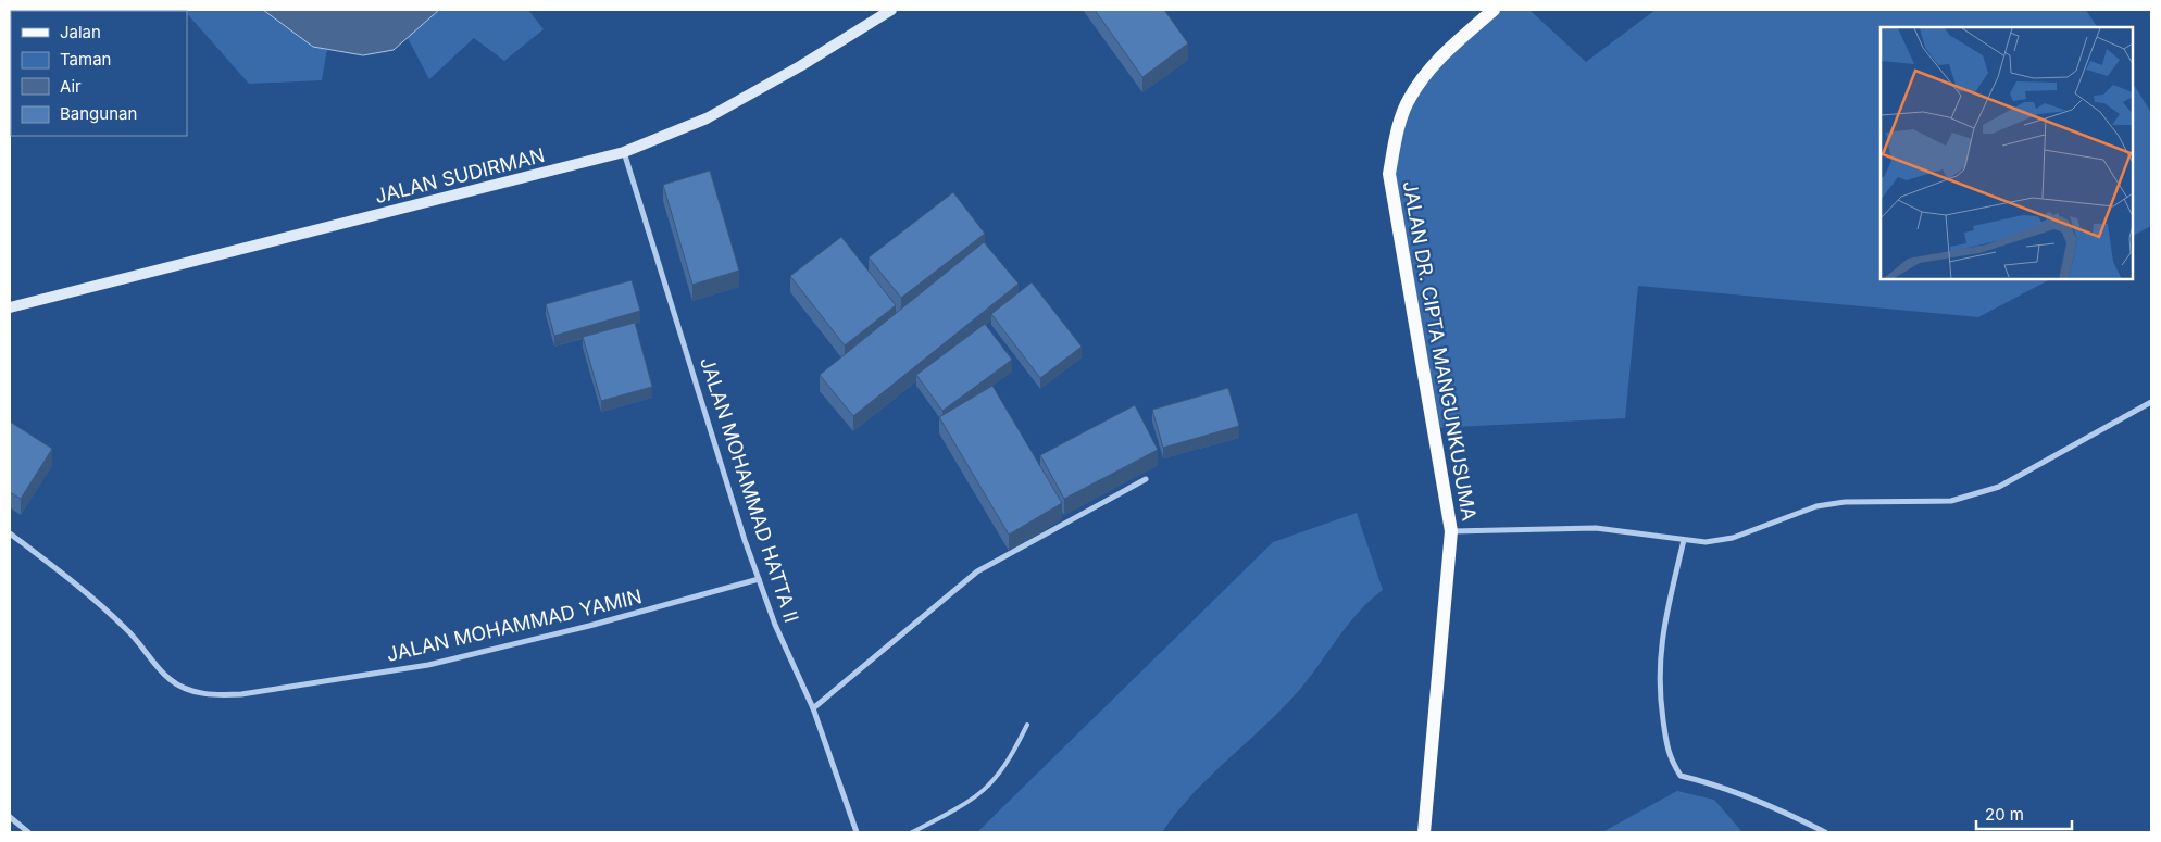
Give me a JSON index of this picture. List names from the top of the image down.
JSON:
{
  "streets": {
    "main road": ["JALAN DR. CIPTA MANGUNKUSUMA"],
    "street": ["JALAN SUDIRMAN", "JALAN MOHAMMAD HATTA II", "JALAN MOHAMMAD YAMIN"]
  },
  "crossings": [
    ["JALAN SUDIRMAN", "JALAN MOHAMMAD HATTA II"],
    ["JALAN MOHAMMAD HATTA II", "JALAN MOHAMMAD YAMIN"]
  ],
  "legend": [
    "Jalan",
    "Taman",
    "Air",
    "Bangunan"
  ],
  "scale_bar": "20 m"
}
